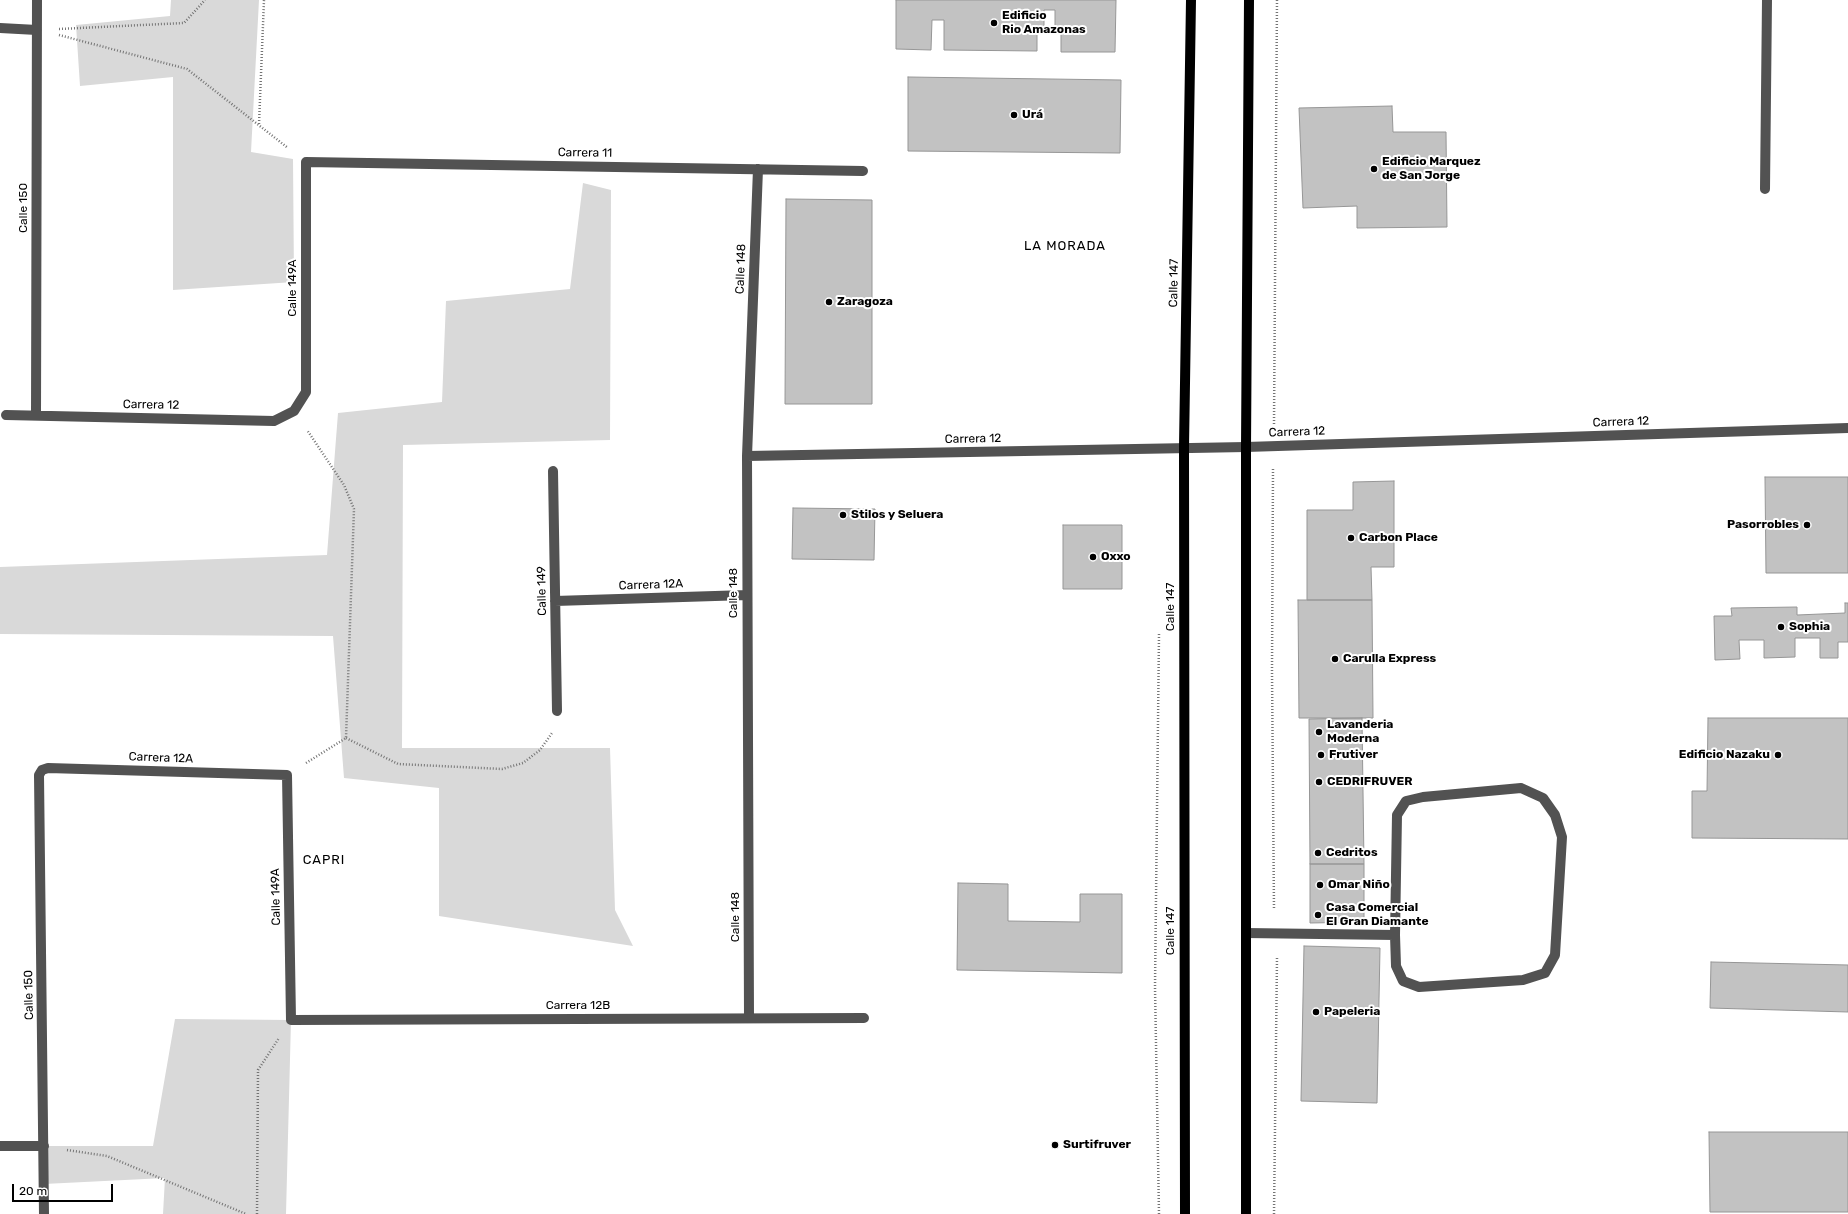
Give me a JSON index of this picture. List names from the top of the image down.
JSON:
{
  "streets": {
    "main road": ["Calle 147"],
    "street": [
      "Carrera 11",
      "Calle 150",
      "Calle 148",
      "Calle 149A",
      "Carrera 12",
      "Carrera 12A",
      "Calle 149",
      "Carrera 12B"
    ]
  },
  "crossings": [
    ["Carrera 11", "Calle 148"],
    ["Carrera 11", "Calle 149A"],
    ["Calle 150", "Carrera 12"],
    ["Calle 150", "Carrera 12A"],
    ["Calle 148", "Carrera 12"],
    ["Calle 148", "Carrera 12A"],
    ["Calle 148", "Carrera 12B"],
    ["Calle 147", "Carrera 12"],
    ["Calle 149A", "Carrera 12"],
    ["Calle 149A", "Carrera 12A"],
    ["Calle 149A", "Carrera 12B"],
    ["Carrera 12A", "Calle 149"]
  ],
  "districts": ["LA MORADA", "CAPRI"],
  "places": [
    "Edificio Rio Amazonas",
    "Urá",
    "Edificio Marquez de San Jorge",
    "Zaragoza",
    "Stilos y Seluera",
    "Pasorrobles",
    "Carbon Place",
    "Oxxo",
    "Sophia",
    "Carulla Express",
    "Lavanderia Moderna",
    "Frutiver",
    "Edificio Nazaku",
    "CEDRIFRUVER",
    "Cedritos",
    "Omar Niño",
    "Casa Comercial El Gran Diamante",
    "Papeleria",
    "Surtifruver"
  ],
  "scale_bar": "20 m"
}
